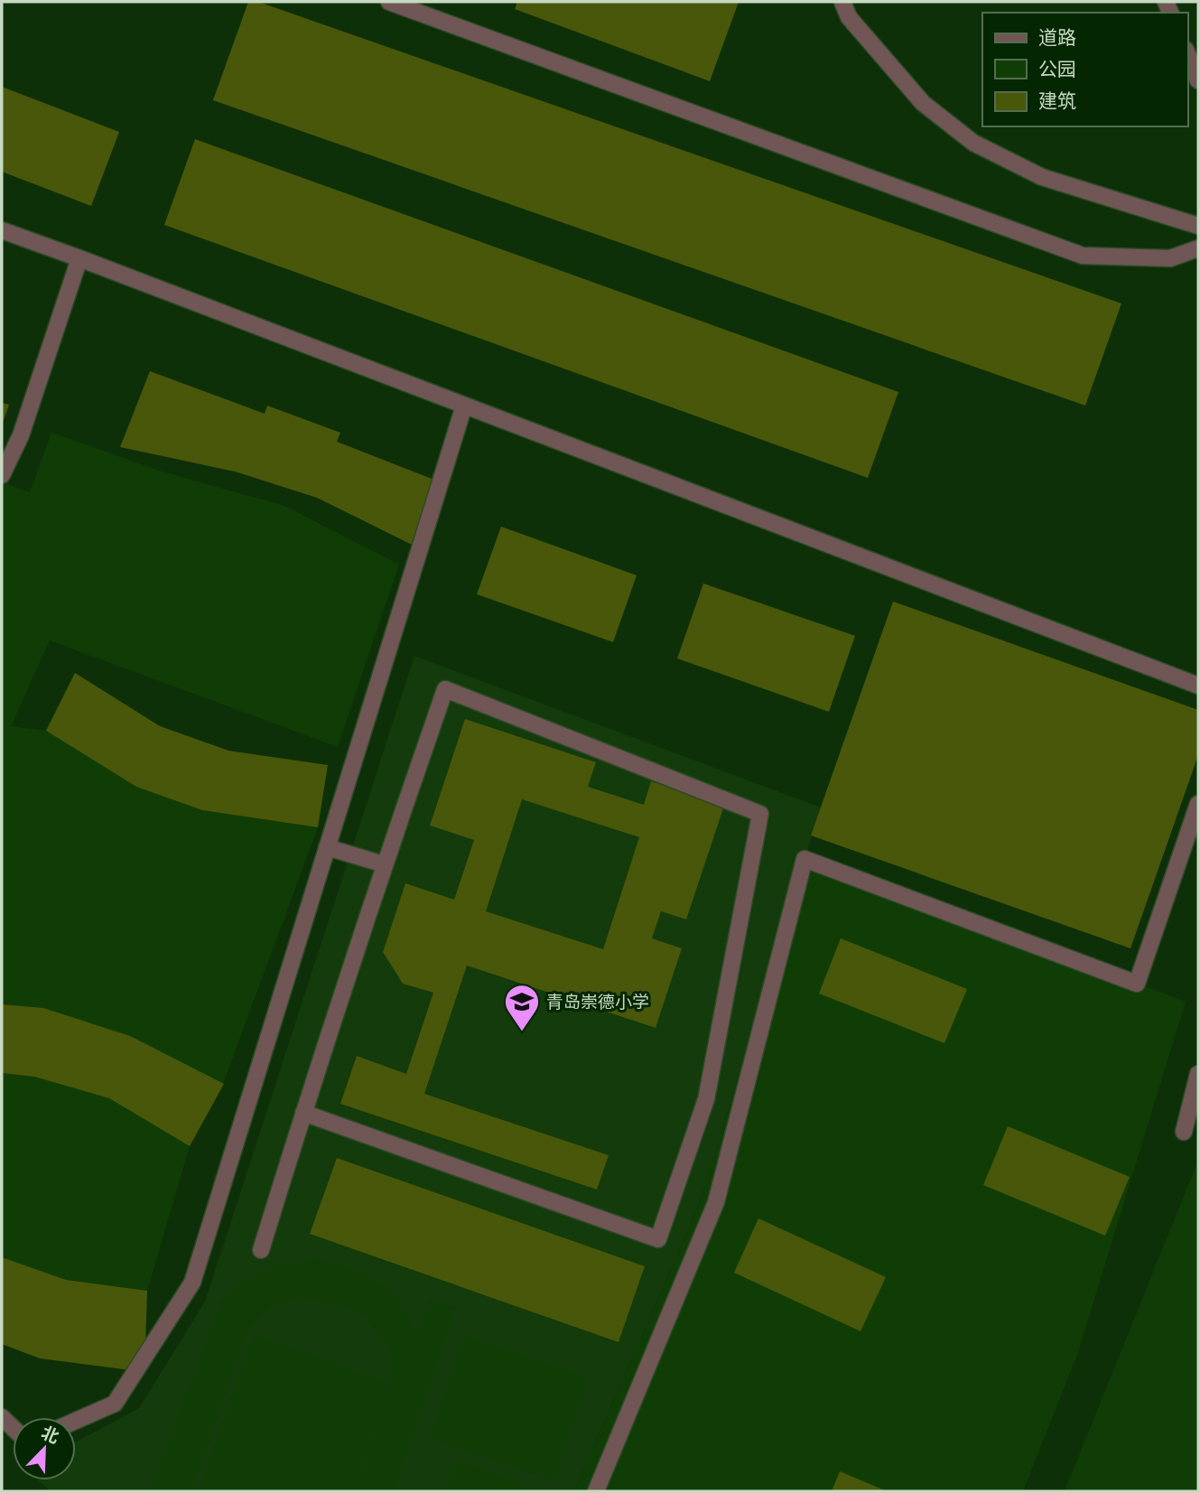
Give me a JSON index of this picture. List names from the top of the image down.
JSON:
{
  "places": {
    "school or university": ["青岛崇德小学"]
  },
  "legend": ["道路", "公园", "建筑"],
  "north": "top right"
}
